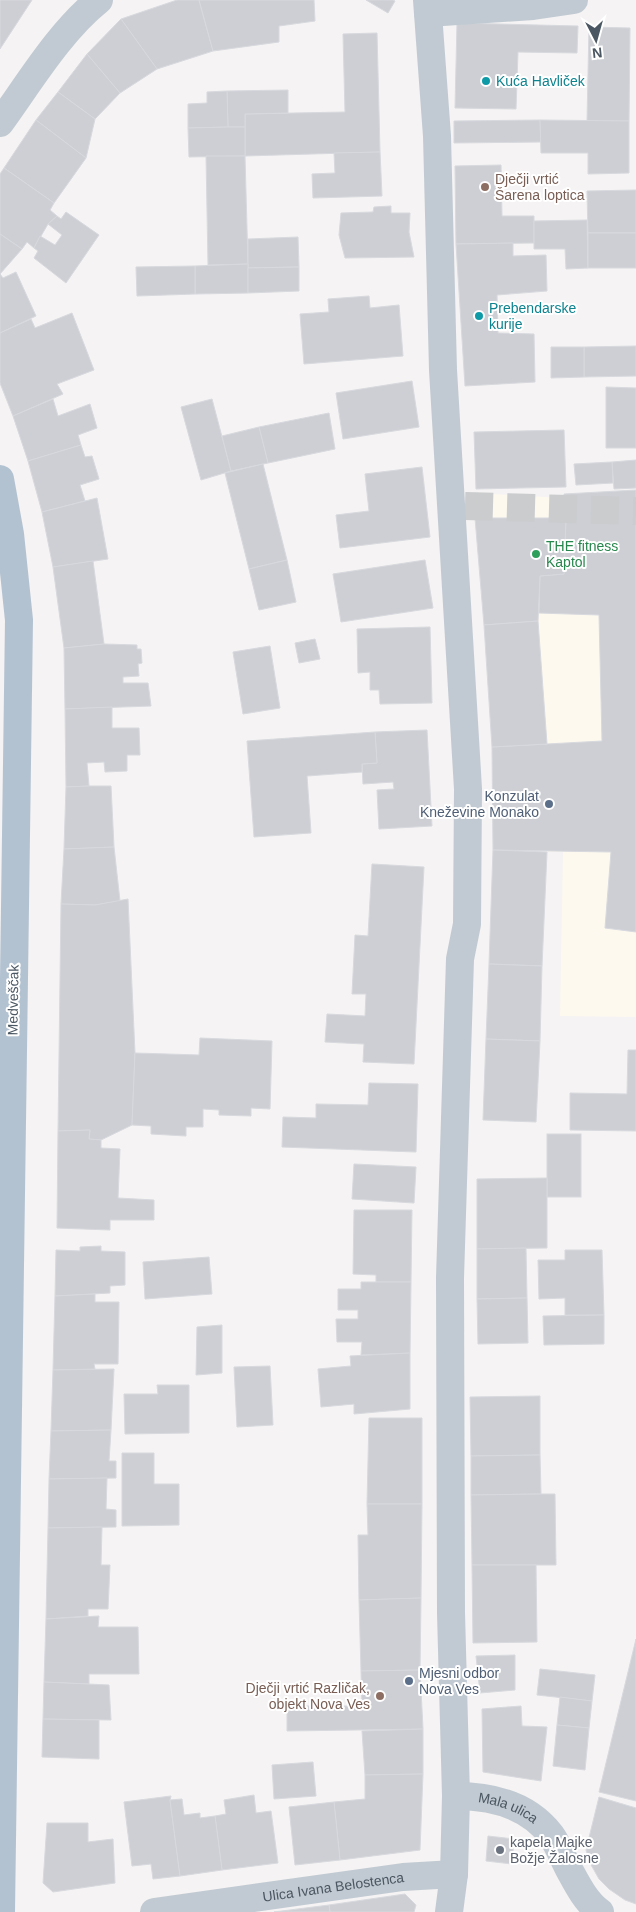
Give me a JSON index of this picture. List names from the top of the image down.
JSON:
{
  "streets": {
    "main road": ["Medveščak"],
    "street": ["Mala ulica", "Ulica Ivana Belostenca"]
  },
  "places": [
    "Kuća Havliček",
    "Dječji vrtić Šarena loptica",
    "Prebendarske kurije",
    "THE fitness Kaptol",
    "Konzulat Kneževine Monako",
    "Mjesni odbor Nova Ves",
    "Dječji vrtić Različak, objekt Nova Ves",
    "kapela Majke Božje Žalosne"
  ],
  "north": "bottom"
}
